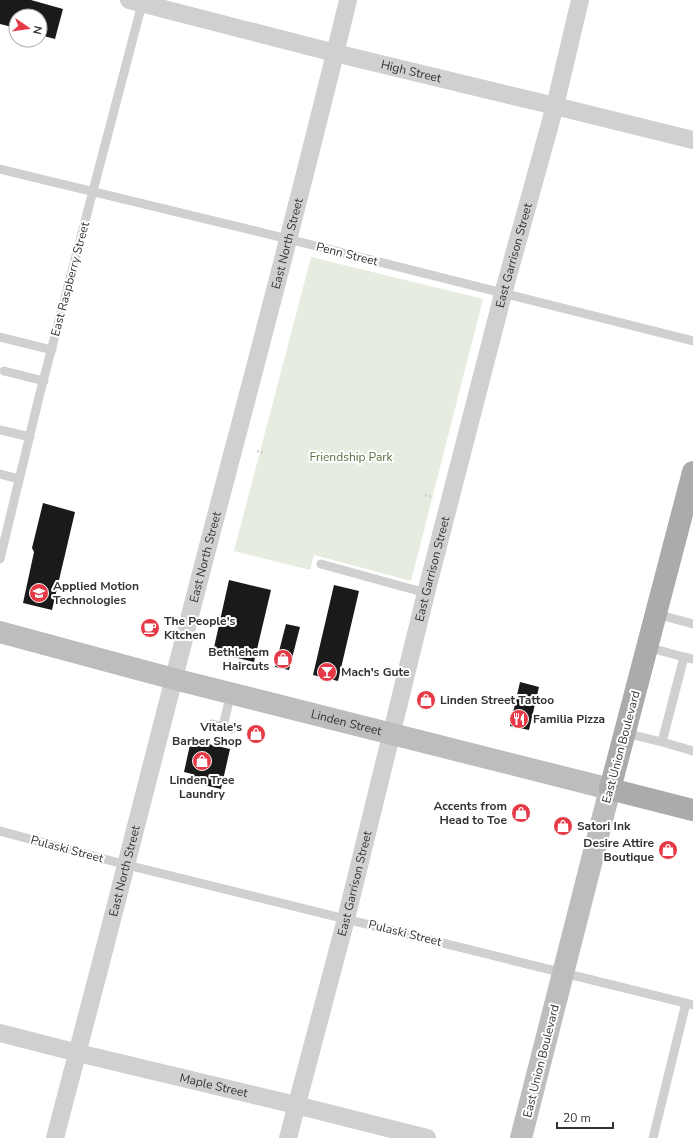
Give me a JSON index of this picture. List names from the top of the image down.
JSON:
{
  "streets": {
    "main road": ["Linden Street", "East Union Boulevard"],
    "street": [
      "High Street",
      "East North Street",
      "East Garrison Street",
      "Maple Street"
    ],
    "lane": ["Penn Street", "East Raspberry Street", "Pulaski Street"]
  },
  "crossings": [
    ["High Street", "East North Street"],
    ["High Street", "East Garrison Street"],
    ["High Street", "East Raspberry Street"],
    ["East North Street", "Penn Street"],
    ["East North Street", "Linden Street"],
    ["East North Street", "Pulaski Street"],
    ["East North Street", "Maple Street"],
    ["Penn Street", "East Garrison Street"],
    ["Penn Street", "East Raspberry Street"],
    ["East Garrison Street", "Linden Street"],
    ["East Garrison Street", "Pulaski Street"],
    ["East Garrison Street", "Maple Street"],
    ["Linden Street", "East Union Boulevard"],
    ["East Union Boulevard", "Pulaski Street"]
  ],
  "parks": ["Friendship Park"],
  "places": {
    "school or university": ["Applied Motion Technologies"],
    "cafe": ["The People's Kitchen"],
    "shop": [
      "Bethlehem Haircuts",
      "Linden Street Tattoo",
      "Vitale's Barber Shop",
      "Linden Tree Laundry",
      "Accents from Head to Toe",
      "Satori Ink",
      "Desire Attire Boutique"
    ],
    "bar": ["Mach's Gute"],
    "restaurant": ["Familia Pizza"]
  },
  "scale_bar": "20 m",
  "north": "right"
}
